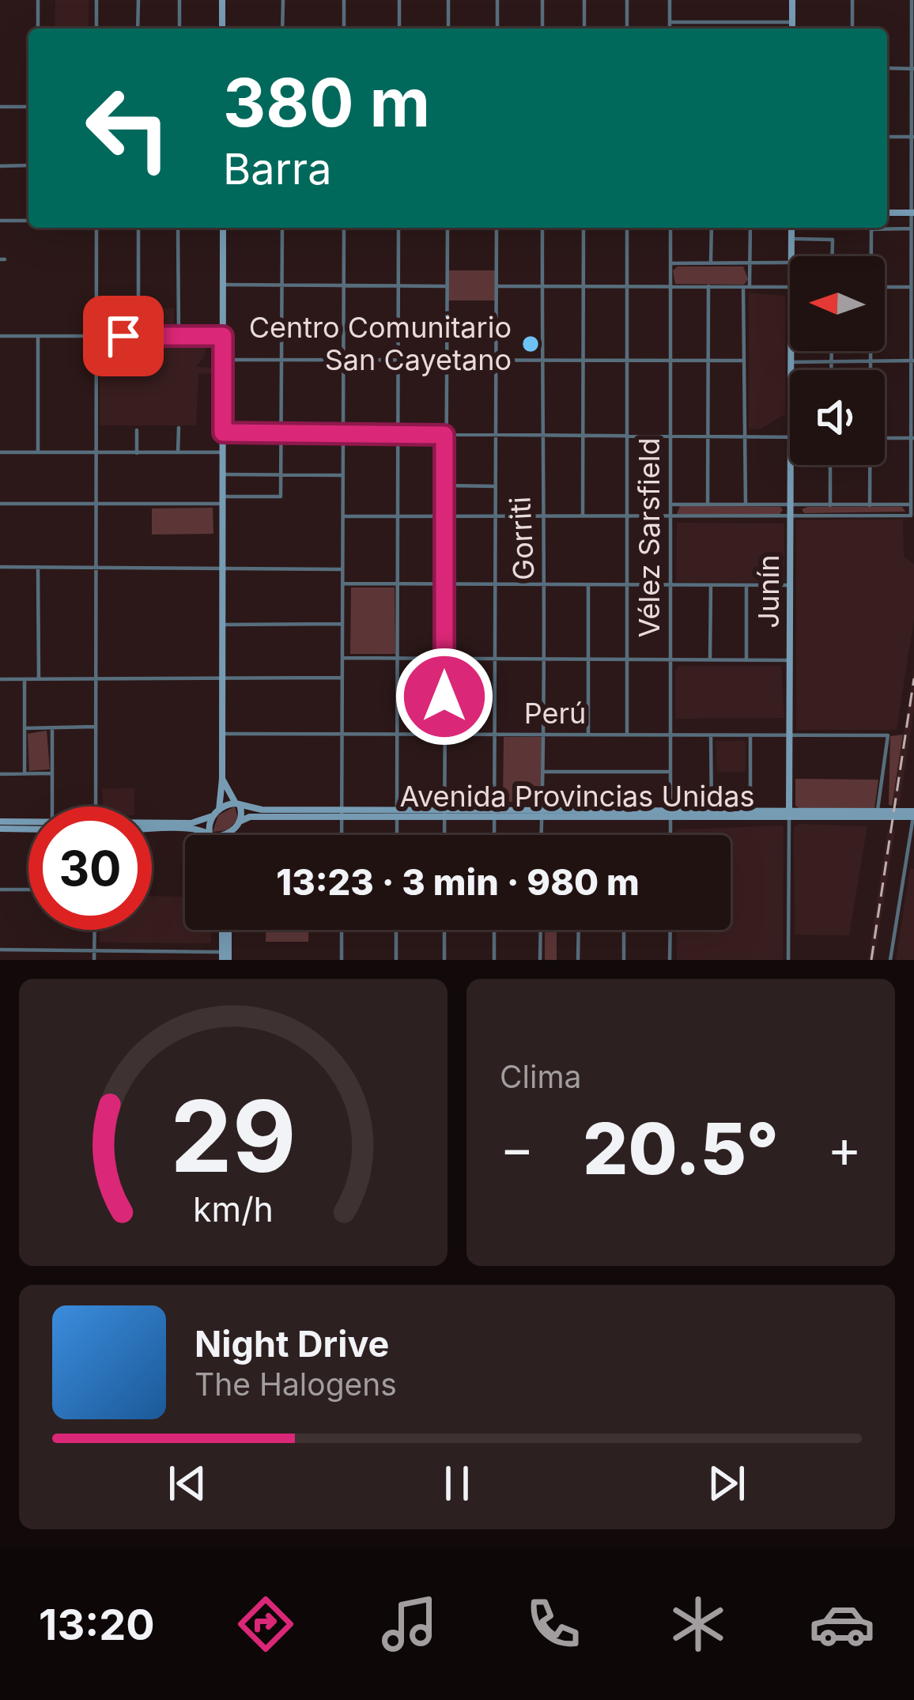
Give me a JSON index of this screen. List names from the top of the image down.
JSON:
{
  "streets": {
    "main road": ["Junín", "Avenida Provincias Unidas"],
    "street": ["Vélez Sarsfield", "Gorriti", "Perú"]
  },
  "crossings": [
    ["Vélez Sarsfield", "Perú"],
    ["Vélez Sarsfield", "Avenida Provincias Unidas"],
    ["Gorriti", "Perú"],
    ["Gorriti", "Avenida Provincias Unidas"],
    ["Junín", "Perú"],
    ["Junín", "Avenida Provincias Unidas"],
    ["Perú", "Avenida Provincias Unidas"]
  ],
  "places": ["Centro Comunitario San Cayetano"],
  "north": "left",
  "page": {
    "turn": ["380 m", "Barra"],
    "limit": "30",
    "trip": "13:23 · 3 min · 980 m",
    "tile": "Clima",
    "heat": ["−", "20.5°", "+"],
    "song": ["Night Drive", "The Halogens"],
    "tabs": "13:20",
    "gauge": ["29", "km/h"]
  }
}
